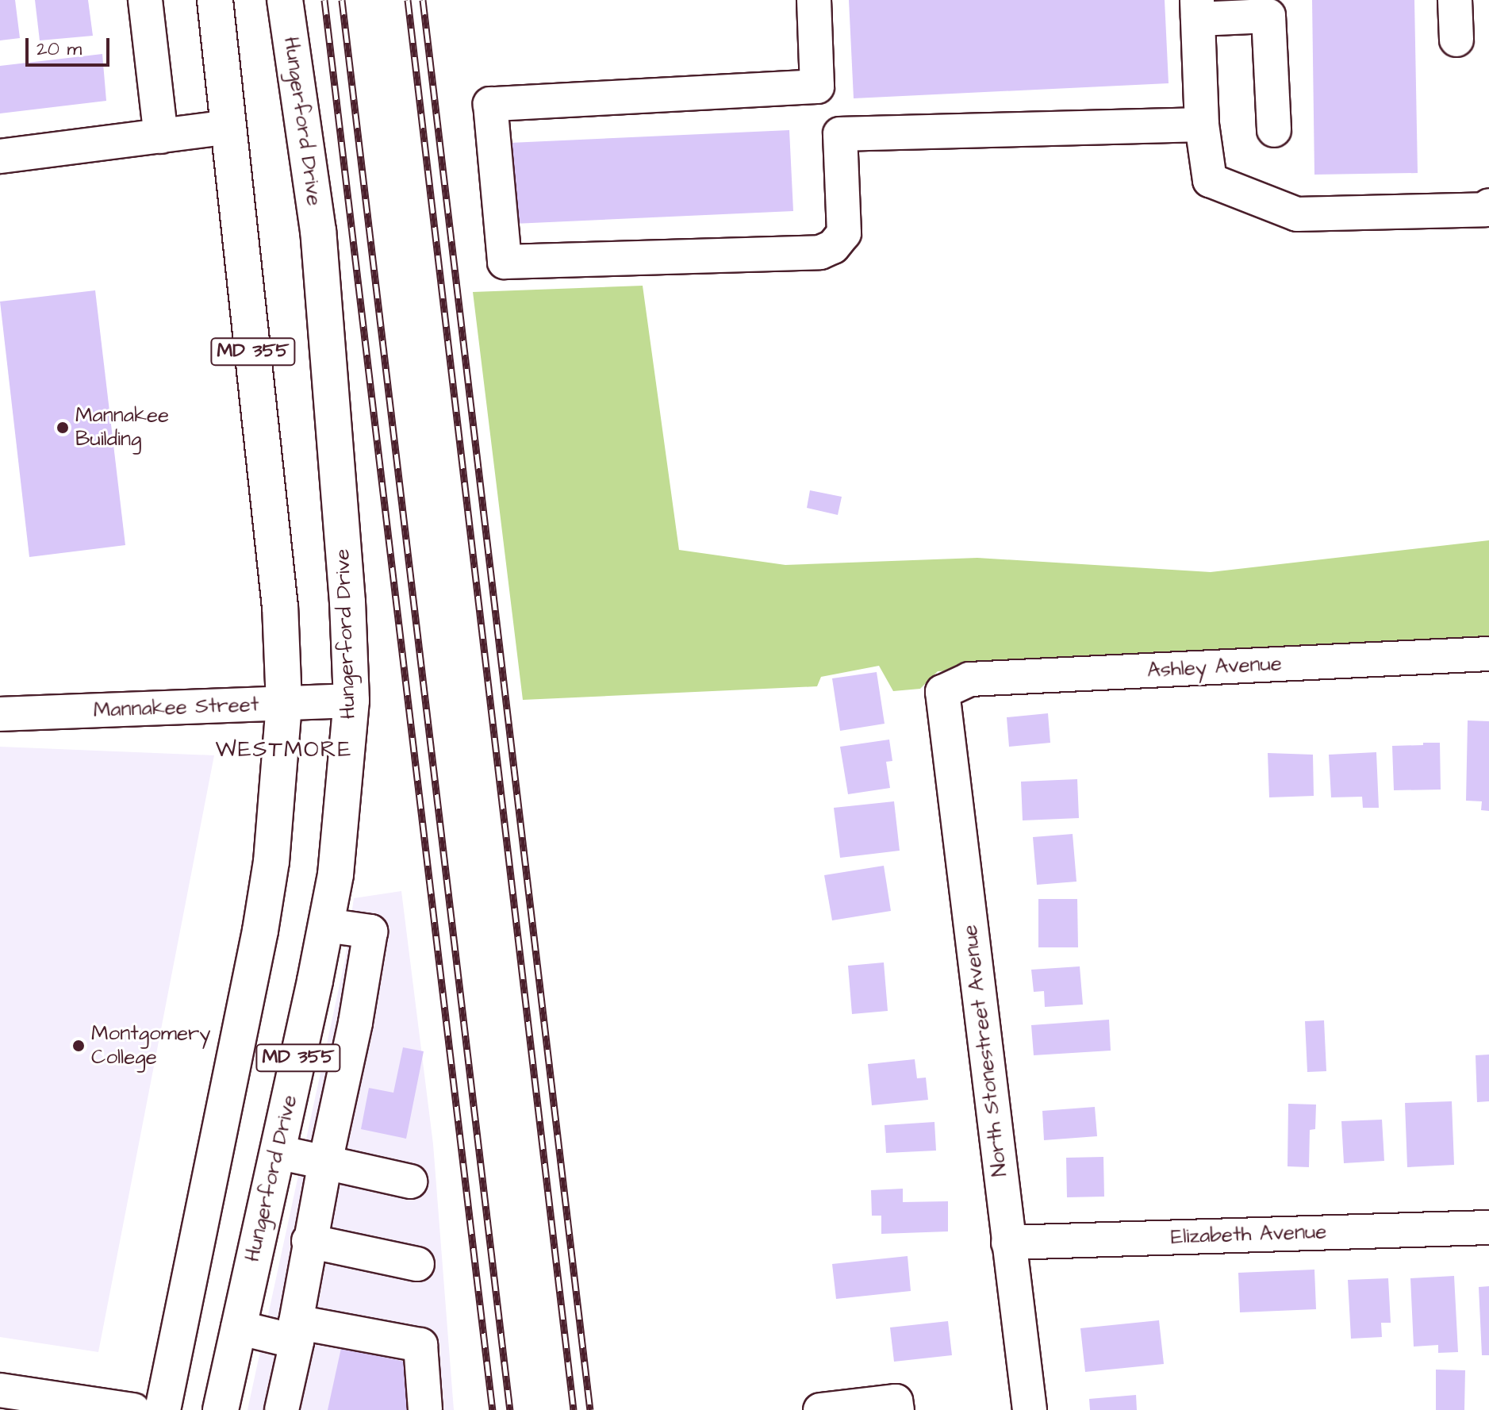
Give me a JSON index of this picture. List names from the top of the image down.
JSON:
{
  "streets": {
    "main road": ["Hungerford Drive", "MD 355"],
    "street": [
      "Ashley Avenue",
      "Mannakee Street",
      "North Stonestreet Avenue",
      "Elizabeth Avenue"
    ]
  },
  "crossings": [
    ["Hungerford Drive", "Mannakee Street"],
    ["MD 355", "Mannakee Street"],
    ["Ashley Avenue", "North Stonestreet Avenue"],
    ["North Stonestreet Avenue", "Elizabeth Avenue"]
  ],
  "districts": ["WESTMORE"],
  "places": ["Mannakee Building", "Montgomery College"],
  "scale_bar": "20 m"
}
